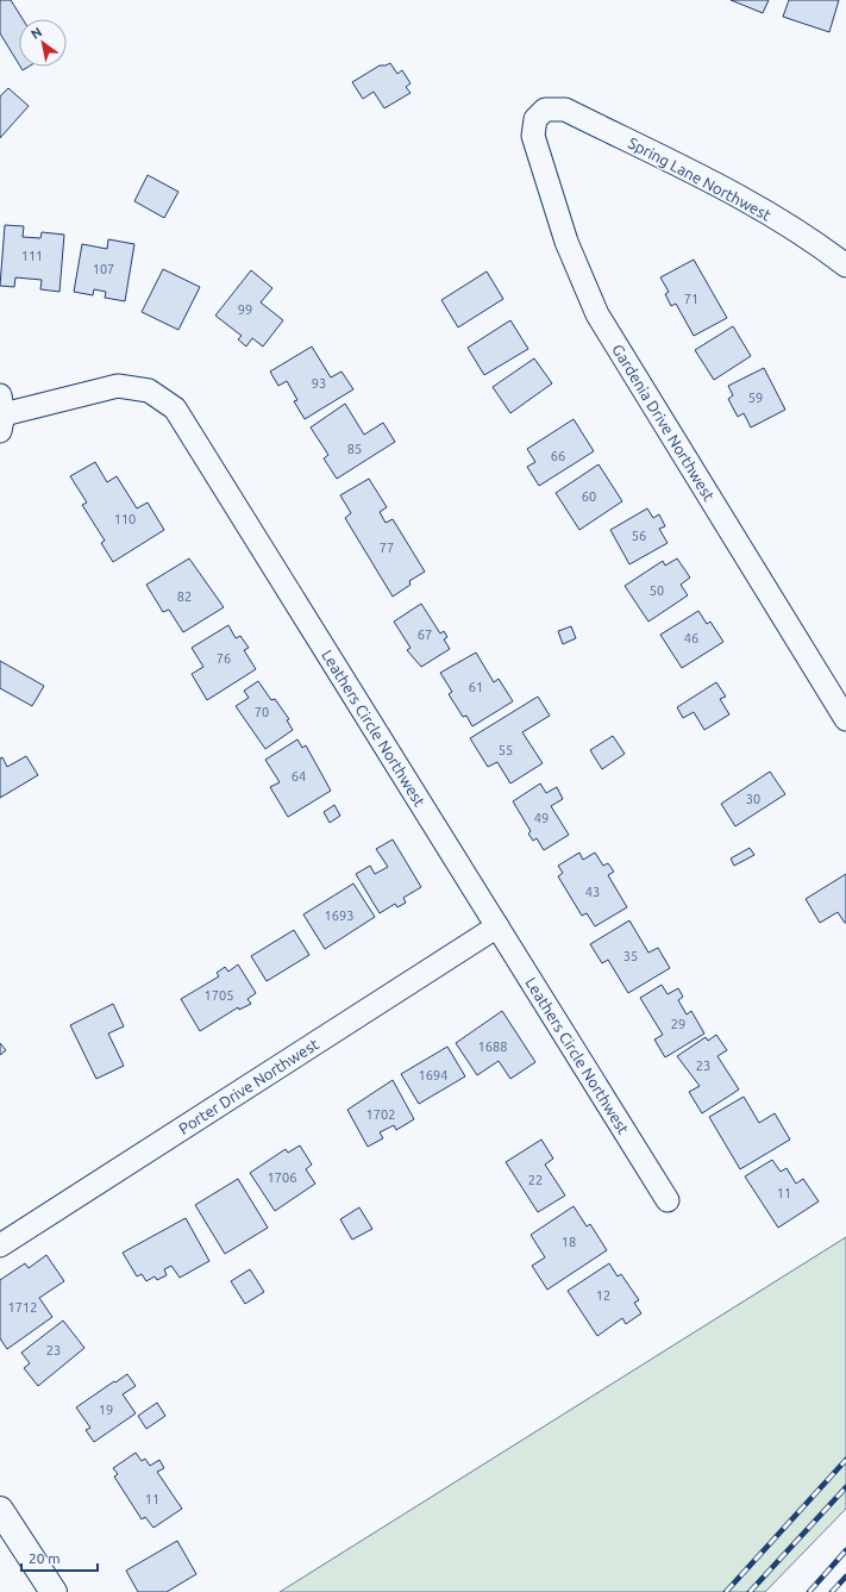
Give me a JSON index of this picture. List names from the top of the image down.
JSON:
{
  "streets": {
    "street": [
      "Spring Lane Northwest",
      "Gardenia Drive Northwest",
      "Leathers Circle Northwest",
      "Porter Drive Northwest"
    ]
  },
  "crossings": [
    ["Spring Lane Northwest", "Gardenia Drive Northwest"],
    ["Leathers Circle Northwest", "Porter Drive Northwest"]
  ],
  "house_numbers": [
    "111",
    "107",
    "71",
    "99",
    "93",
    "59",
    "85",
    "66",
    "60",
    "110",
    "56",
    "77",
    "50",
    "82",
    "67",
    "46",
    "76",
    "61",
    "70",
    "55",
    "64",
    "30",
    "49",
    "43",
    "1693",
    "35",
    "1705",
    "29",
    "1688",
    "23",
    "1694",
    "1702",
    "1706",
    "22",
    "11",
    "18",
    "12",
    "1712",
    "23",
    "19",
    "11"
  ],
  "scale_bar": "20 m",
  "north": "top left"
}
